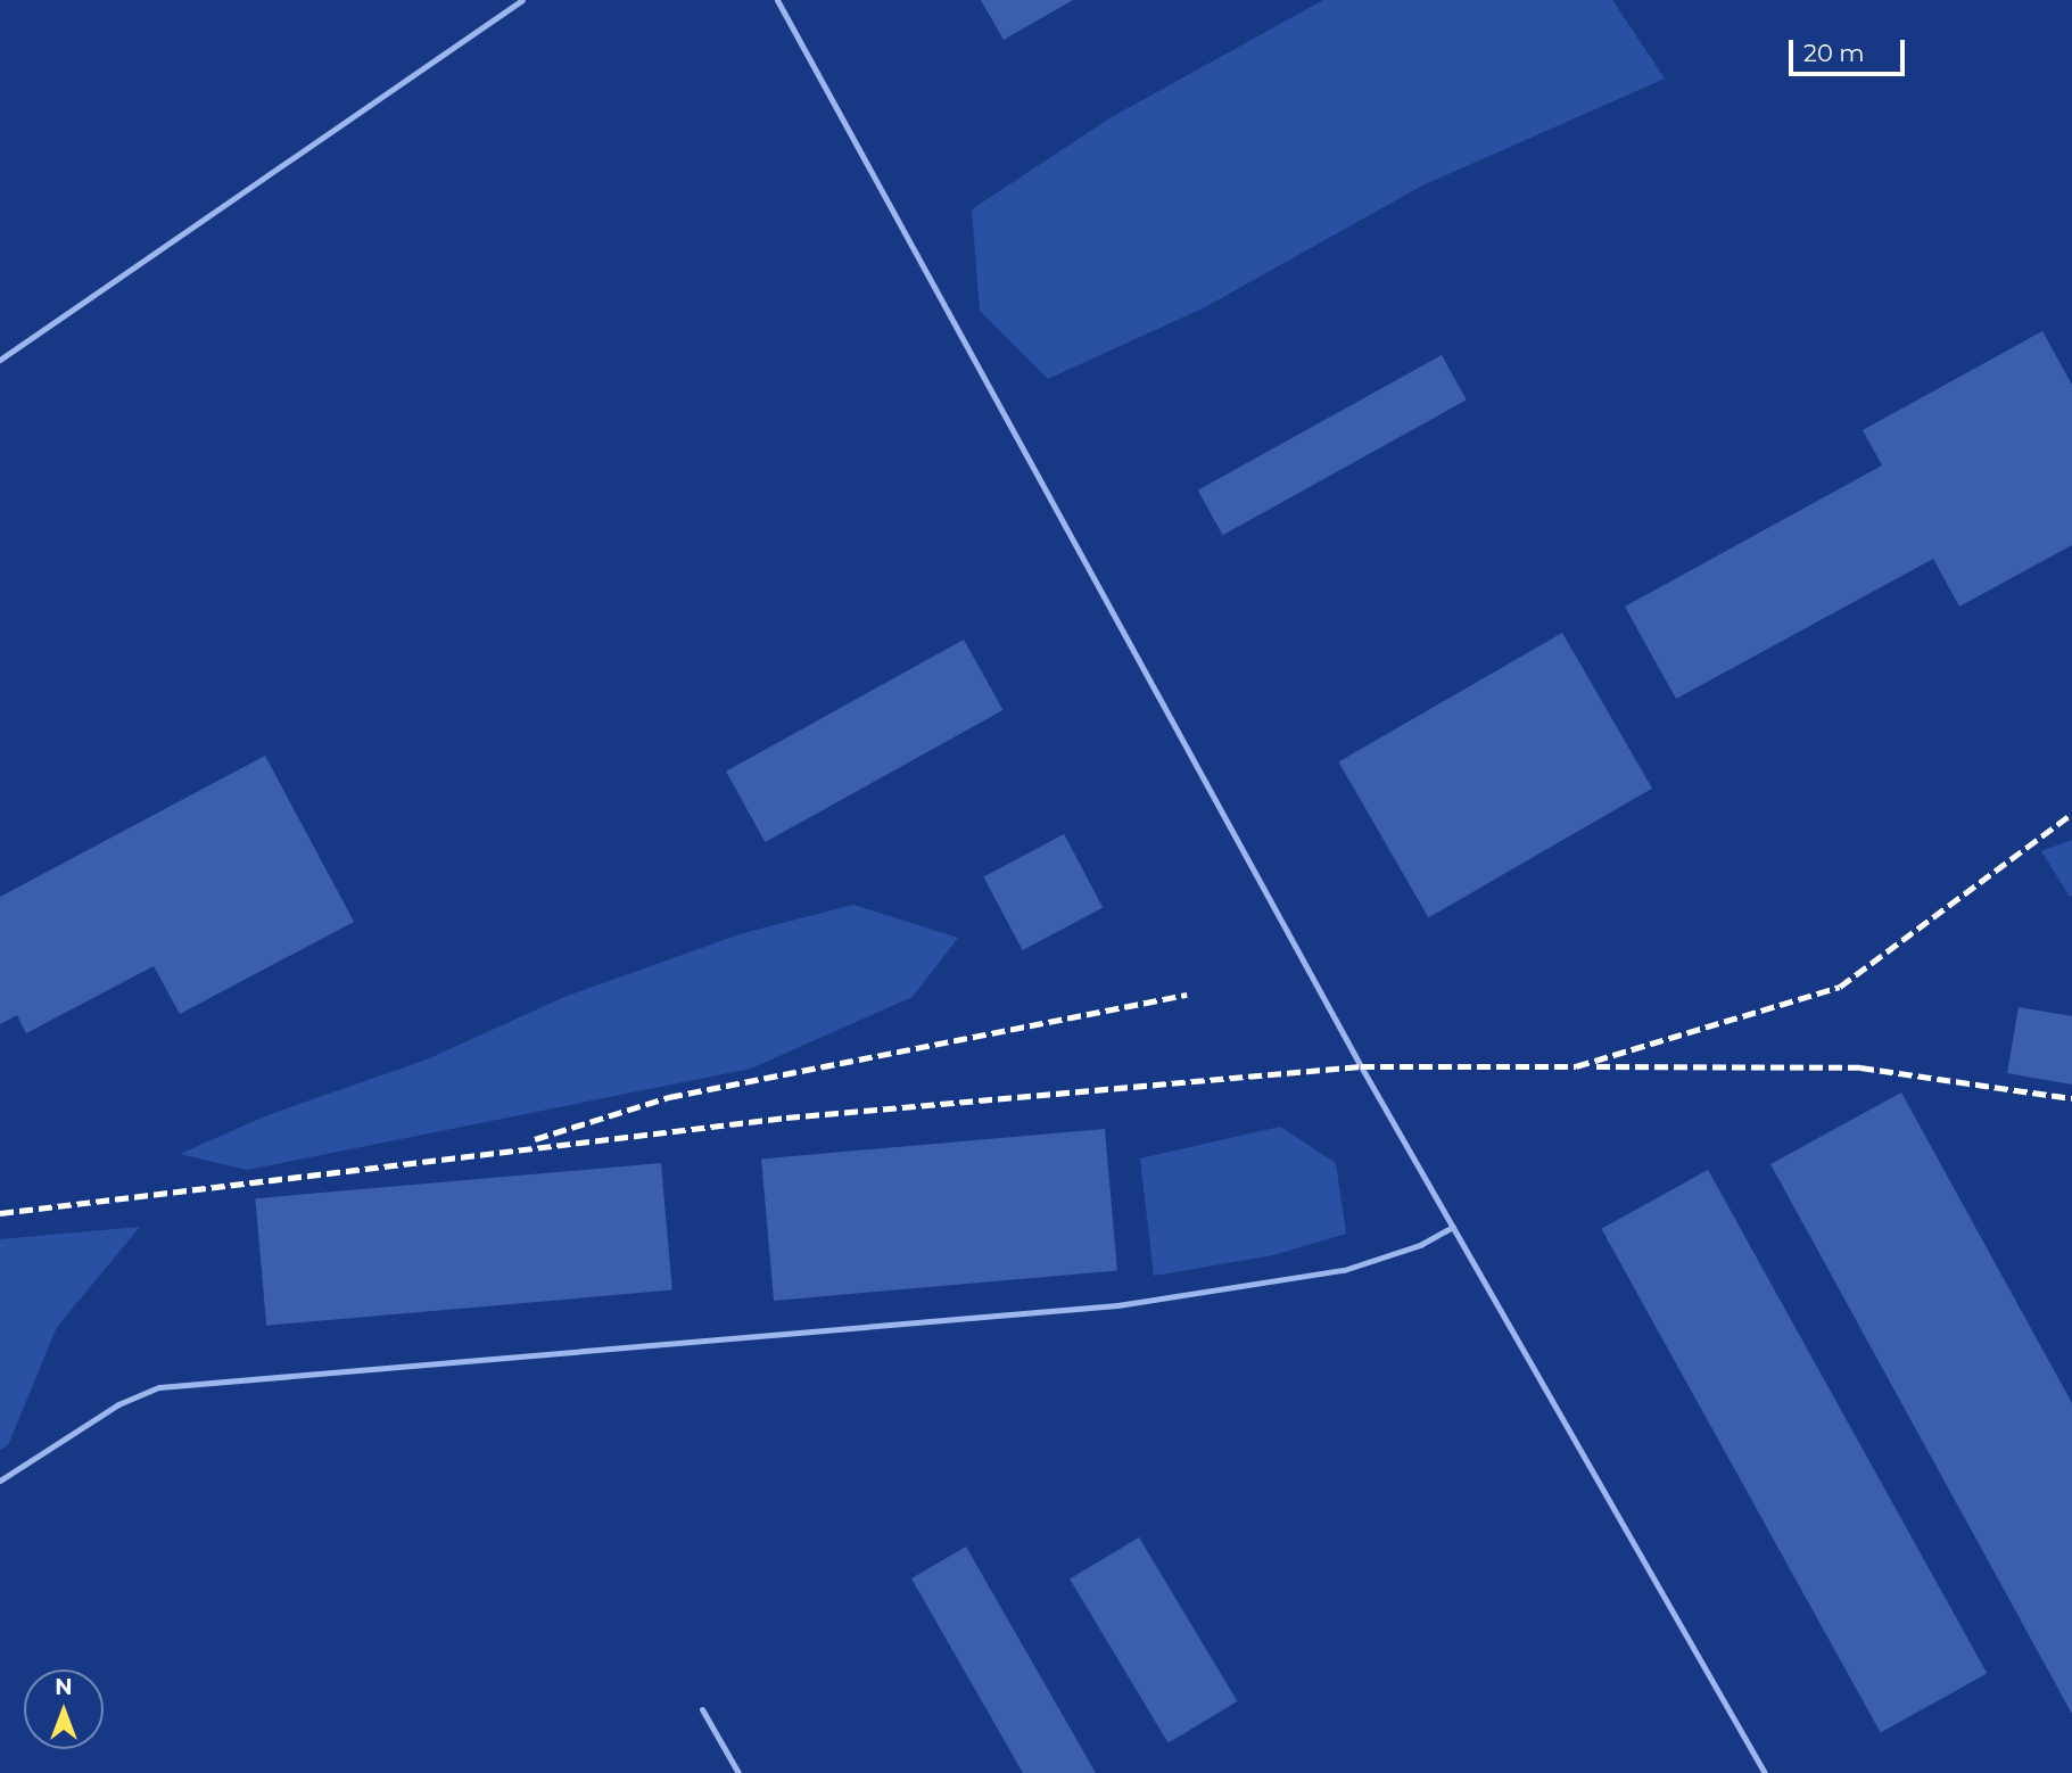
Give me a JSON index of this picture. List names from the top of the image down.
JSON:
{
  "scale_bar": "20 m",
  "north": "top"
}
